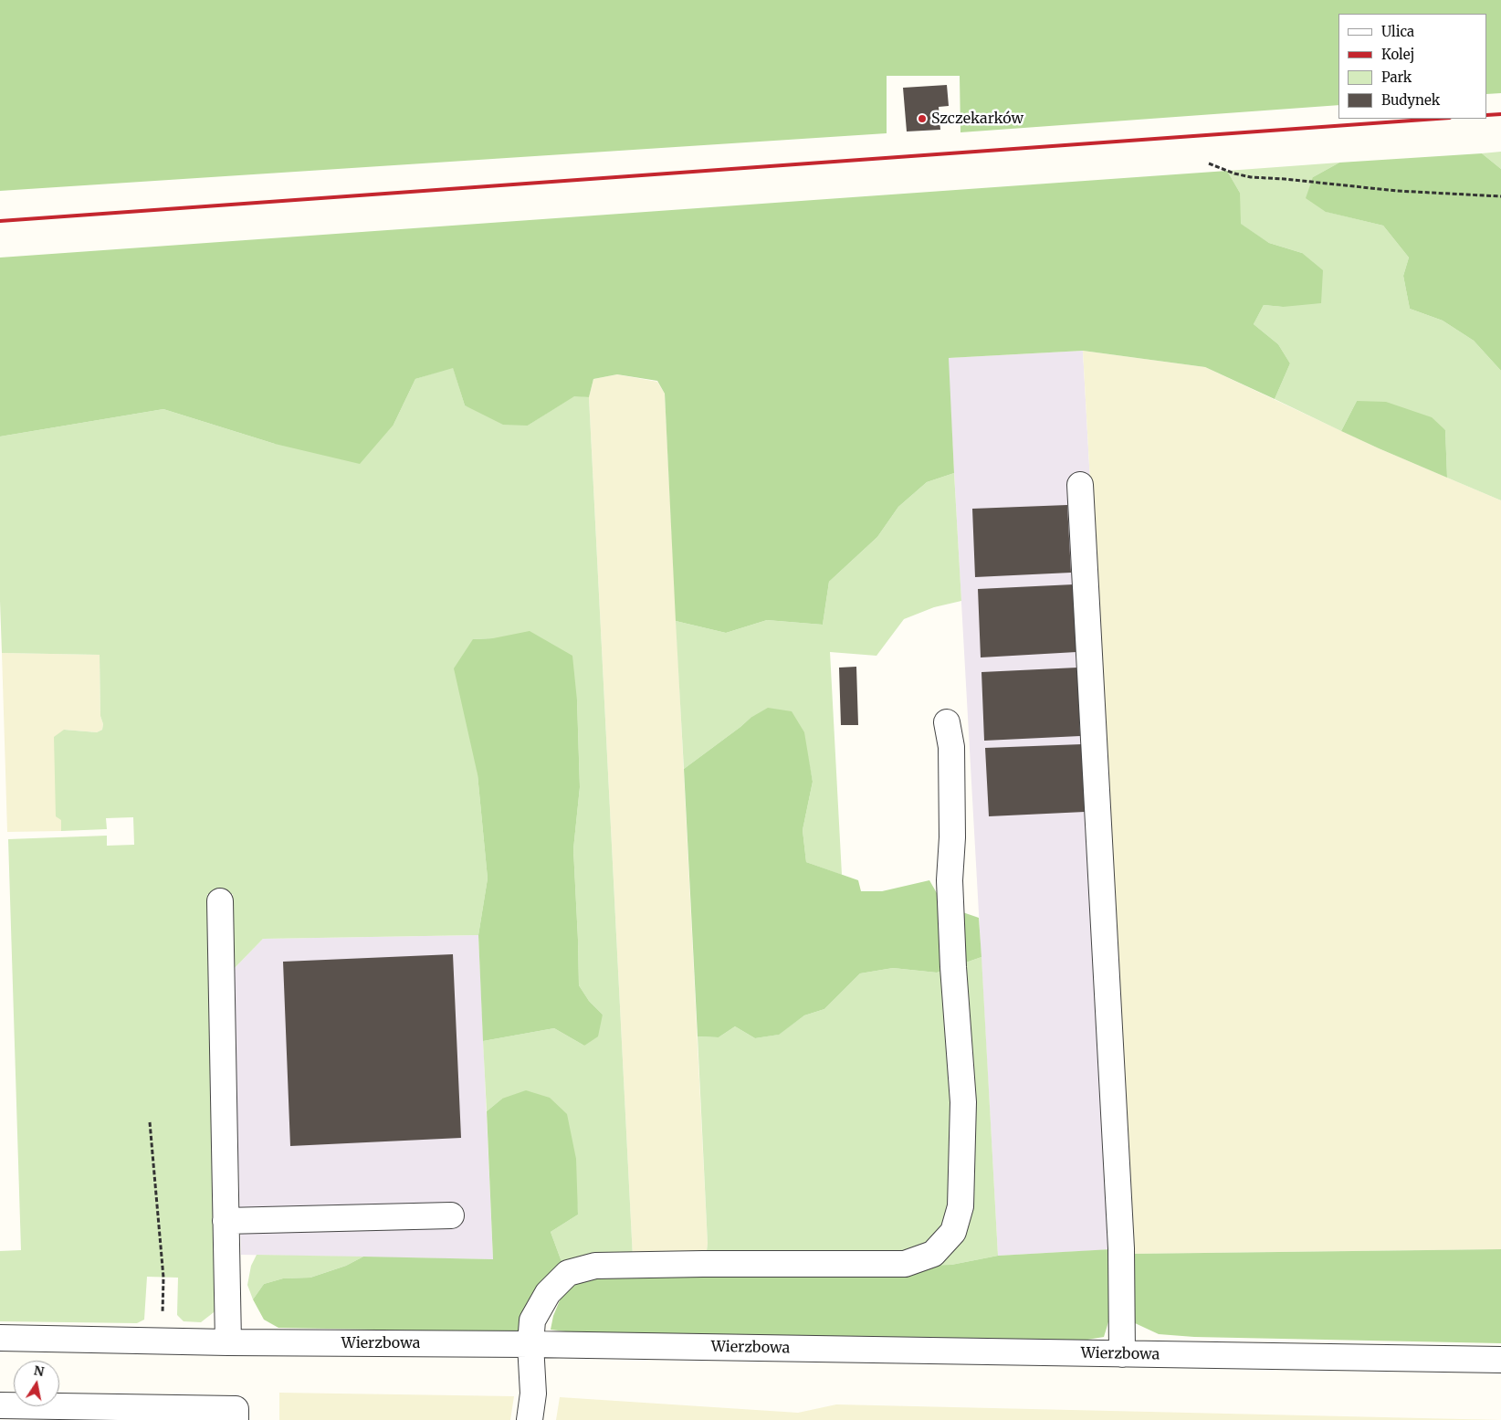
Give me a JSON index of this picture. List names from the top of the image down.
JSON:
{
  "streets": {
    "street": ["Wierzbowa"]
  },
  "places": ["Szczekarków"],
  "legend": [
    "Ulica",
    "Kolej",
    "Park",
    "Budynek"
  ],
  "north": "top"
}
